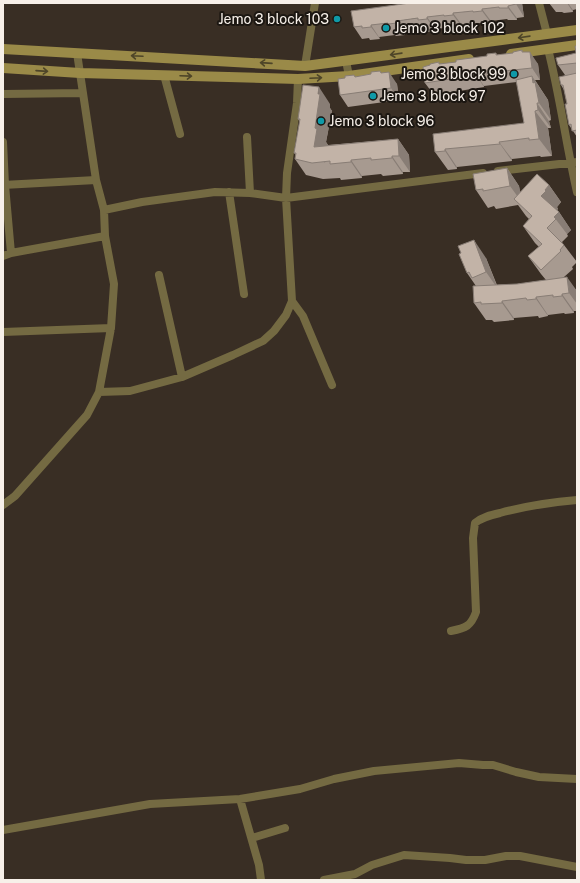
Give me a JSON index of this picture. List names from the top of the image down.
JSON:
{
  "places": [
    "Jemo 3 block 103",
    "Jemo 3 block 102",
    "Jemo 3 block 99",
    "Jemo 3 block 97",
    "Jemo 3 block 96"
  ]
}
